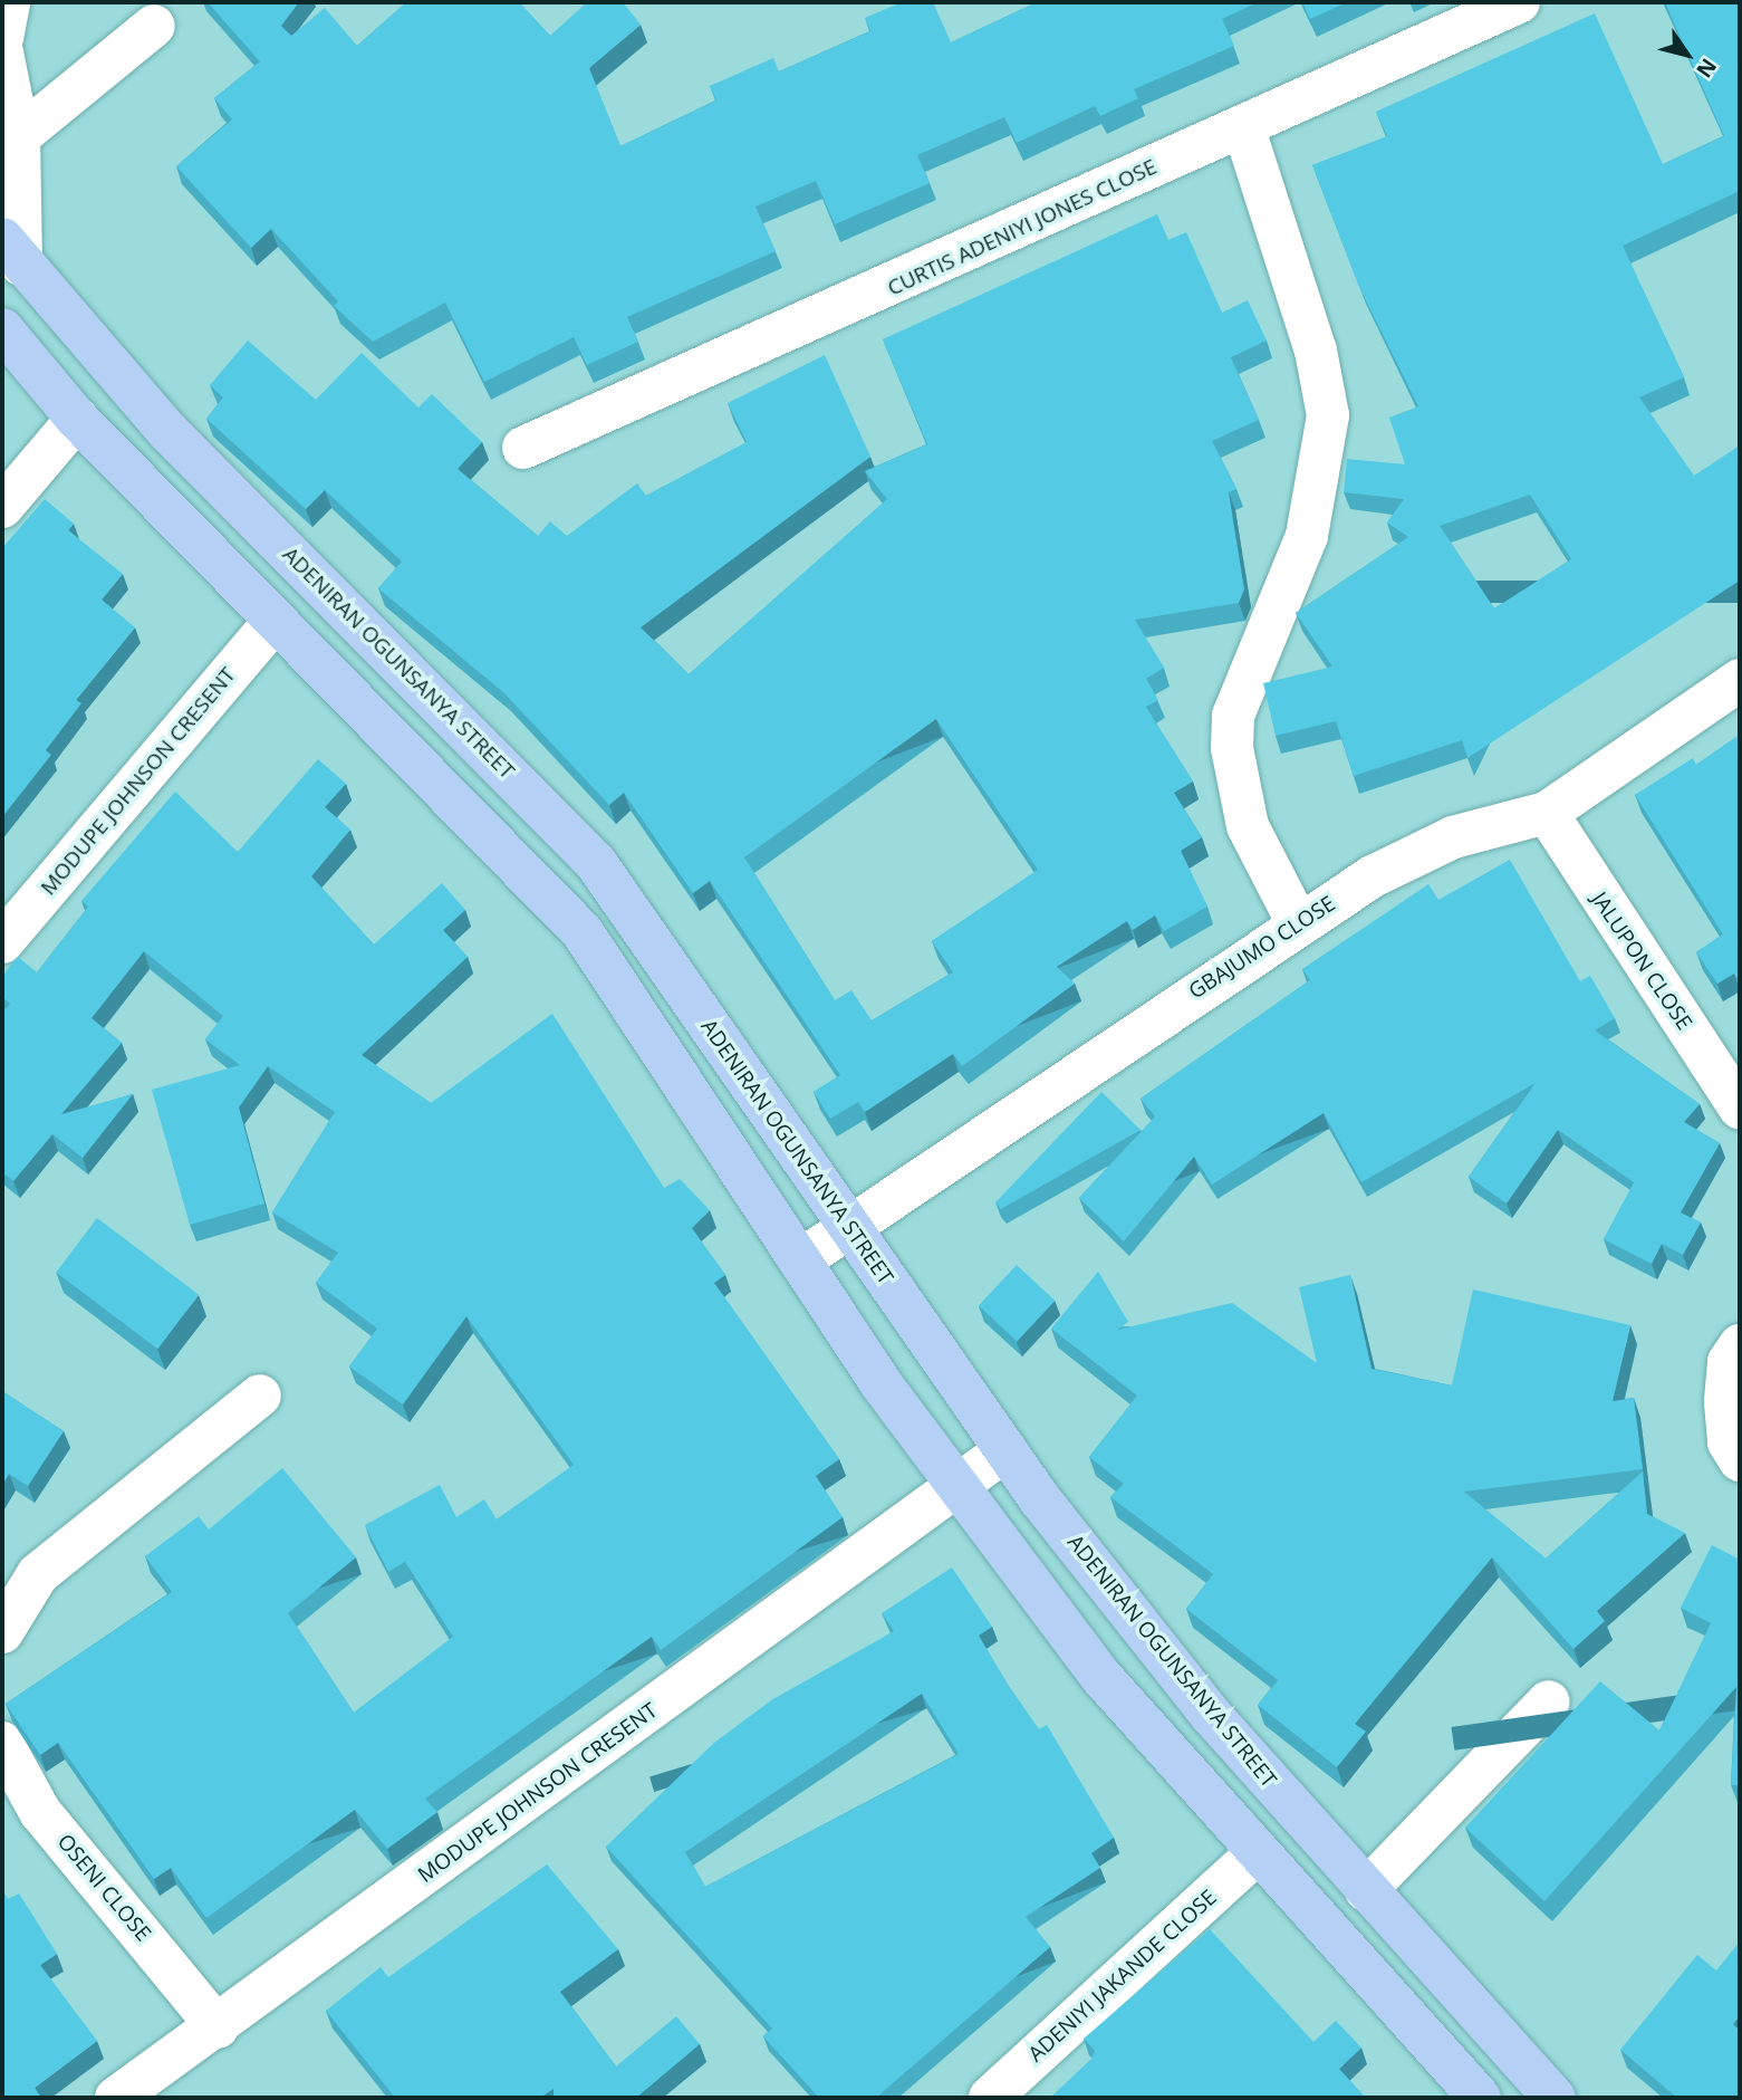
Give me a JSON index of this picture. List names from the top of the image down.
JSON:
{
  "streets": {
    "main road": ["ADENIRAN OGUNSANYA STREET"],
    "street": [
      "CURTIS ADENIYI JONES CLOSE",
      "MODUPE JOHNSON CRESENT",
      "GBAJUMO CLOSE",
      "JALUPON CLOSE",
      "OSENI CLOSE",
      "ADENIYI JAKANDE CLOSE"
    ]
  },
  "crossings": [
    ["ADENIRAN OGUNSANYA STREET", "MODUPE JOHNSON CRESENT"],
    ["ADENIRAN OGUNSANYA STREET", "GBAJUMO CLOSE"],
    ["MODUPE JOHNSON CRESENT", "OSENI CLOSE"],
    ["GBAJUMO CLOSE", "JALUPON CLOSE"]
  ],
  "north": "bottom right"
}
